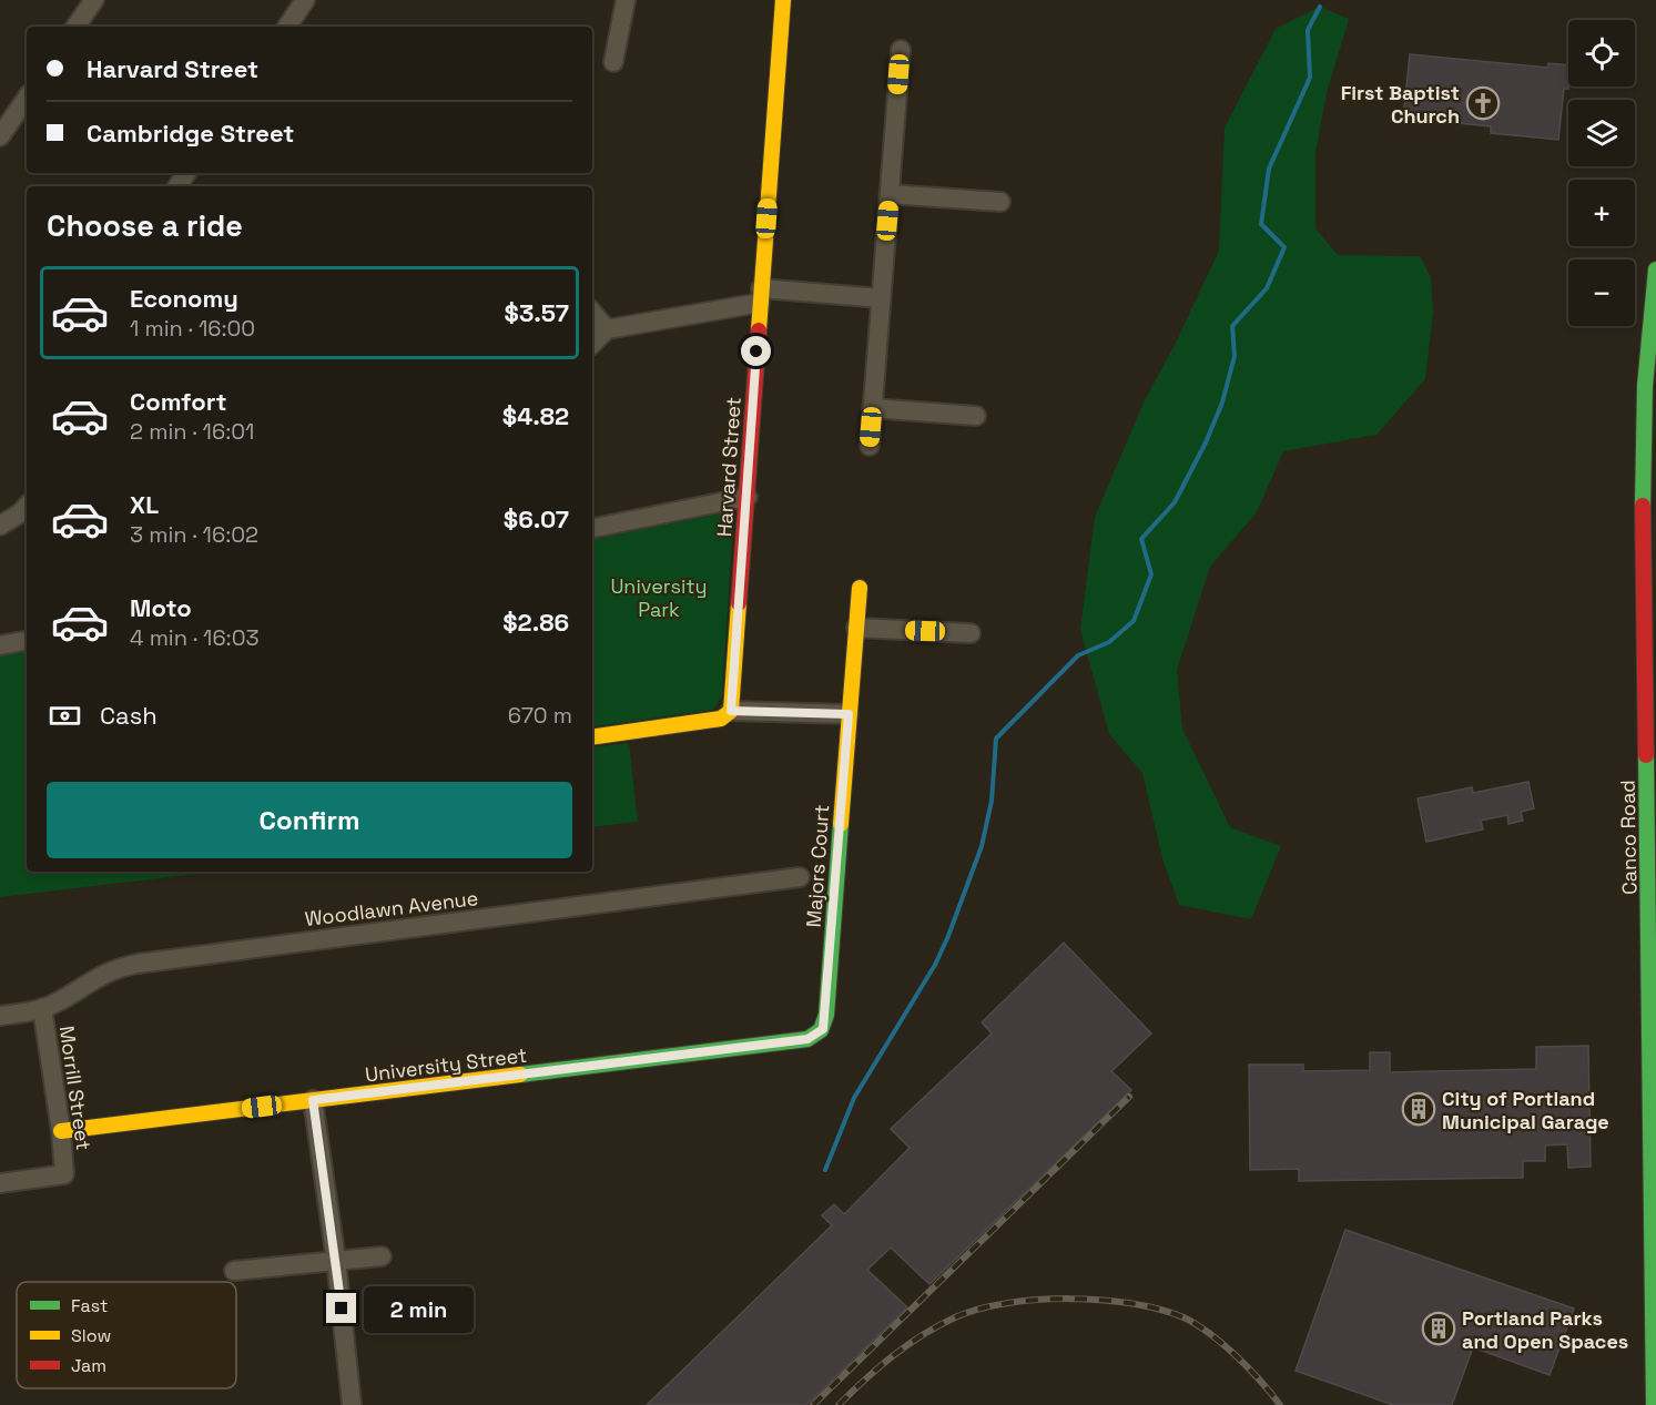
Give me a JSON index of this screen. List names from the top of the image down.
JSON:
{
  "streets": {
    "street": [
      "Harvard Street",
      "Canco Road",
      "Majors Court",
      "Woodlawn Avenue",
      "University Street",
      "Morrill Street"
    ]
  },
  "crossings": [
    ["Majors Court", "University Street"],
    ["Woodlawn Avenue", "Morrill Street"],
    ["University Street", "Morrill Street"]
  ],
  "parks": ["University Park"],
  "places": {
    "church": ["First Baptist Church"],
    "building": ["City of Portland Municipal Garage", "Portland Parks and Open Spaces"]
  },
  "legend": ["Fast", "Slow", "Jam"],
  "page": {
    "map_buttons": ["+", "−"],
    "banner": ["Harvard Street", "Cambridge Street"],
    "heading": "Choose a ride",
    "list": [
      {
        "name": "Economy",
        "note": "1 min · 16:00",
        "value": "$3.57"
      },
      {
        "name": "Comfort",
        "note": "2 min · 16:01",
        "value": "$4.82"
      },
      {
        "name": "XL",
        "note": "3 min · 16:02",
        "value": "$6.07"
      },
      {
        "name": "Moto",
        "note": "4 min · 16:03",
        "value": "$2.86"
      }
    ],
    "pay": ["Cash", "670 m"],
    "buttons": "Confirm",
    "bubble": "2 min"
  }
}
